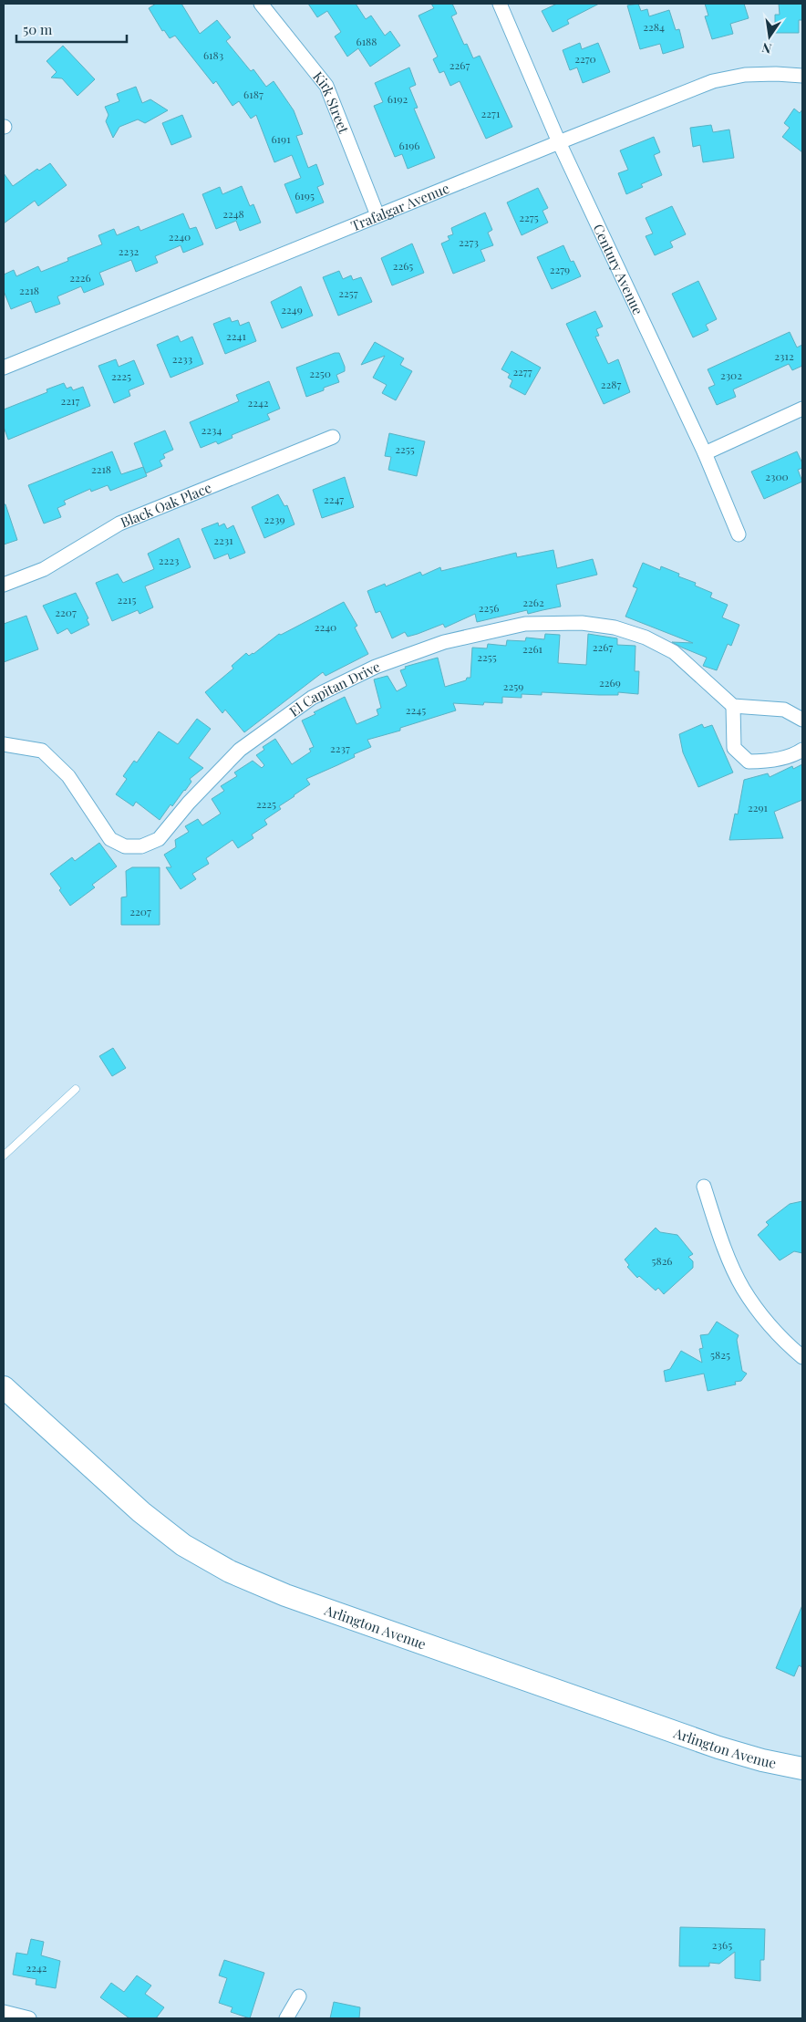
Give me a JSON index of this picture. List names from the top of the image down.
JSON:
{
  "streets": {
    "main road": ["Arlington Avenue"],
    "street": [
      "Kirk Street",
      "Trafalgar Avenue",
      "Century Avenue",
      "Black Oak Place",
      "El Capitan Drive"
    ]
  },
  "crossings": [
    ["Kirk Street", "Trafalgar Avenue"],
    ["Trafalgar Avenue", "Century Avenue"]
  ],
  "house_numbers": [
    "2284",
    "6188",
    "6183",
    "2270",
    "2267",
    "6187",
    "6192",
    "2271",
    "6191",
    "6196",
    "6195",
    "2248",
    "2275",
    "2240",
    "2273",
    "2232",
    "2265",
    "2279",
    "2226",
    "2218",
    "2257",
    "2249",
    "2241",
    "2312",
    "2233",
    "2277",
    "2250",
    "2302",
    "2225",
    "2287",
    "2217",
    "2242",
    "2234",
    "2255",
    "2218",
    "2300",
    "2247",
    "2239",
    "2231",
    "2223",
    "2215",
    "2262",
    "2256",
    "2207",
    "2240",
    "2267",
    "2261",
    "2255",
    "2269",
    "2259",
    "2245",
    "2237",
    "2225",
    "2291",
    "2207",
    "5826",
    "5825",
    "2365",
    "2242"
  ],
  "scale_bar": "50 m",
  "north": "bottom"
}
